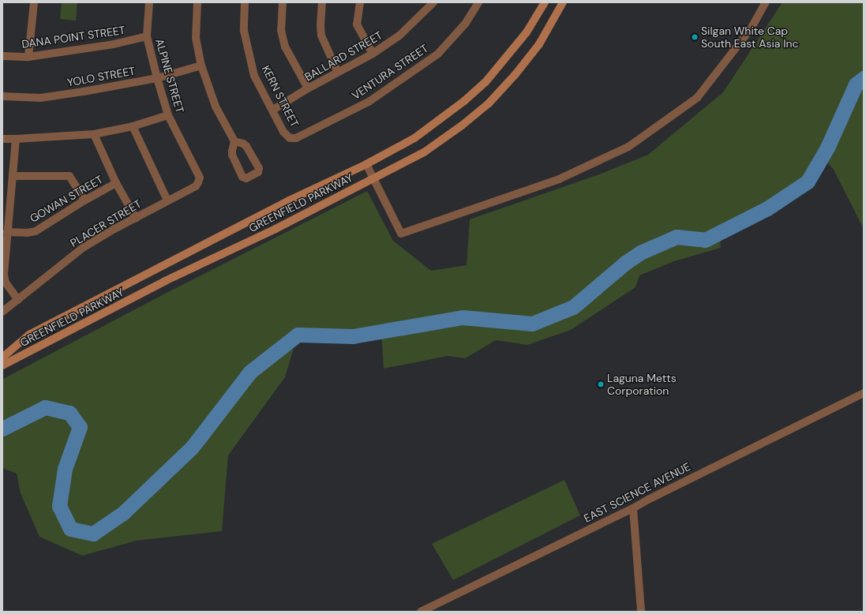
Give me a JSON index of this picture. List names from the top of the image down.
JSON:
{
  "streets": {
    "main road": ["GREENFIELD PARKWAY"],
    "street": [
      "DANA POINT STREET",
      "BALLARD STREET",
      "VENTURA STREET",
      "ALPINE STREET",
      "YOLO STREET",
      "KERN STREET",
      "GOWAN STREET",
      "PLACER STREET",
      "EAST SCIENCE AVENUE"
    ]
  },
  "crossings": [
    ["DANA POINT STREET", "ALPINE STREET"],
    ["BALLARD STREET", "KERN STREET"],
    ["VENTURA STREET", "KERN STREET"],
    ["ALPINE STREET", "YOLO STREET"],
    ["ALPINE STREET", "PLACER STREET"]
  ],
  "places": ["Silgan White Cap South East Asia Inc", "Laguna Metts Corporation"]
}
